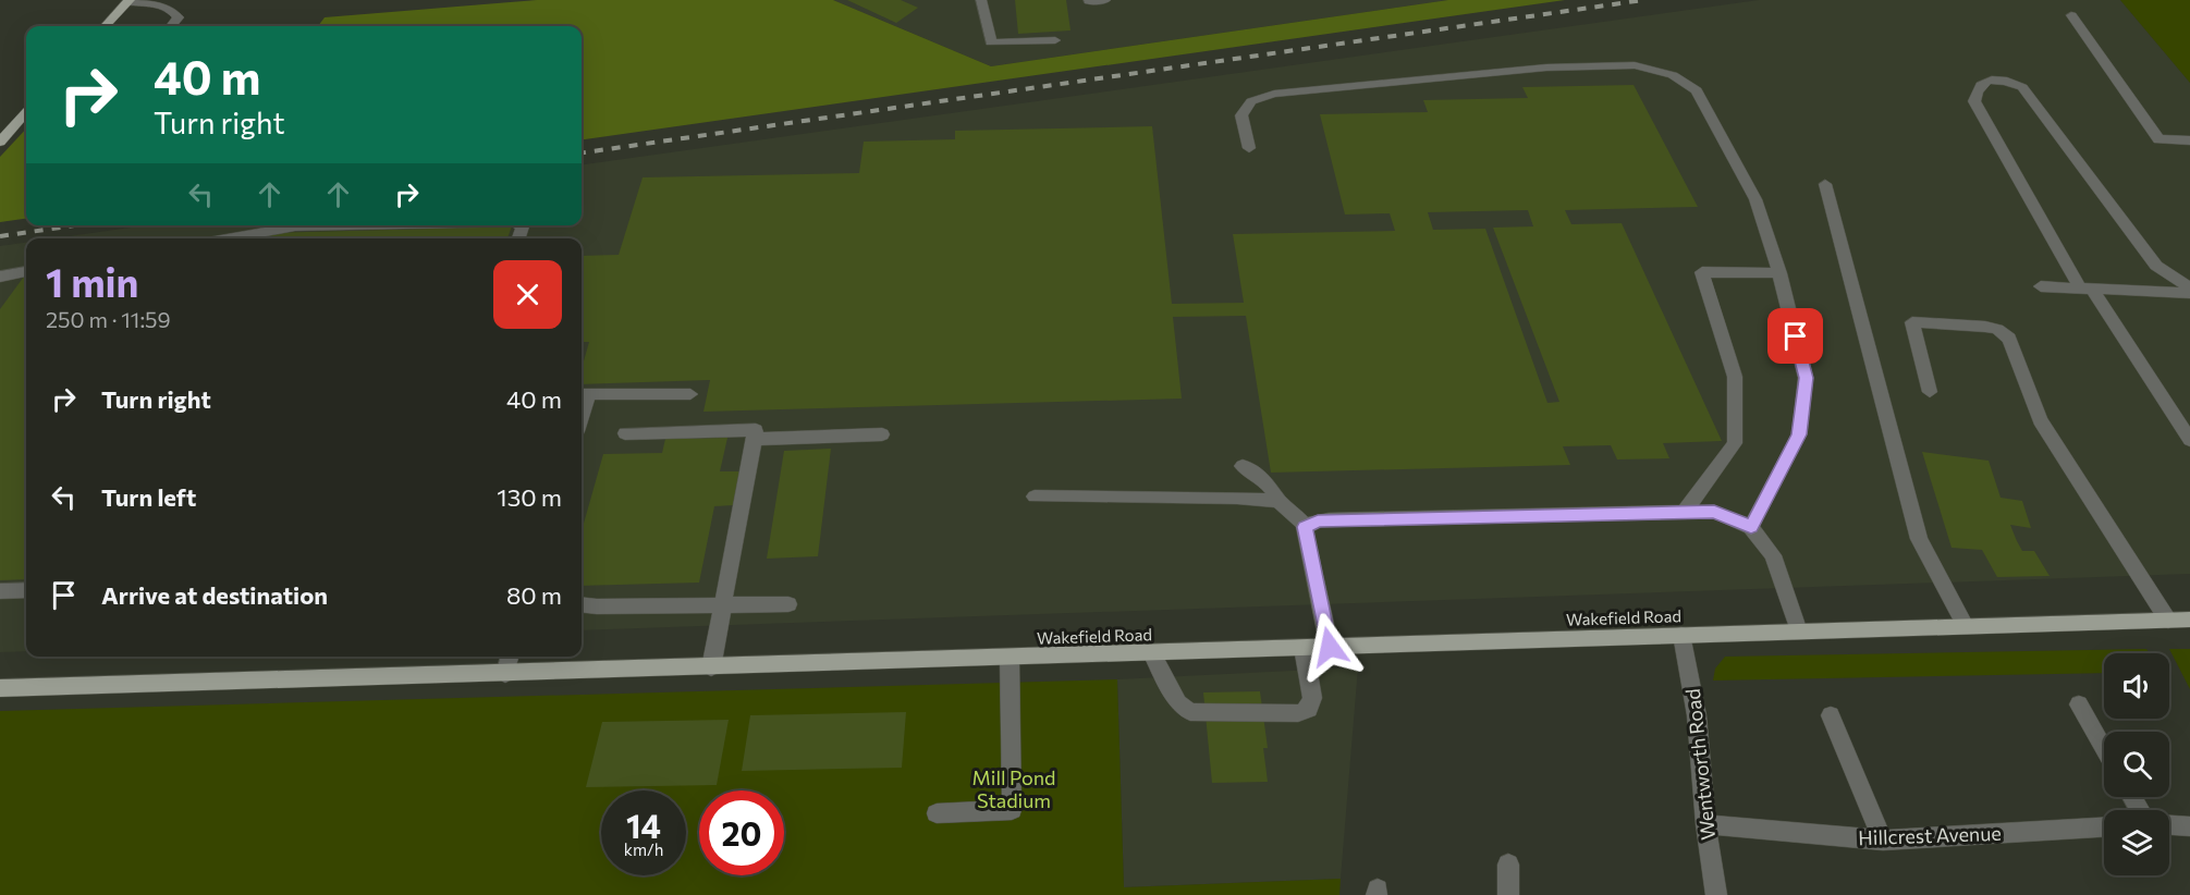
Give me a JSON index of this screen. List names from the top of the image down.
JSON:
{
  "streets": {
    "main road": ["Wakefield Road"],
    "street": ["Wentworth Road", "Hillcrest Avenue"]
  },
  "crossings": [
    ["Wakefield Road", "Wentworth Road"],
    ["Wentworth Road", "Hillcrest Avenue"]
  ],
  "parks": ["Mill Pond Stadium"],
  "page": {
    "turn": ["40 m", "Turn right"],
    "heading": ["1 min", "250 m · 11:59"],
    "list": [
      {
        "name": "Turn right",
        "value": "40 m"
      },
      {
        "name": "Turn left",
        "value": "130 m"
      },
      {
        "name": "Arrive at destination",
        "value": "80 m"
      }
    ],
    "speed": "14 km/h",
    "limit": "20"
  }
}
